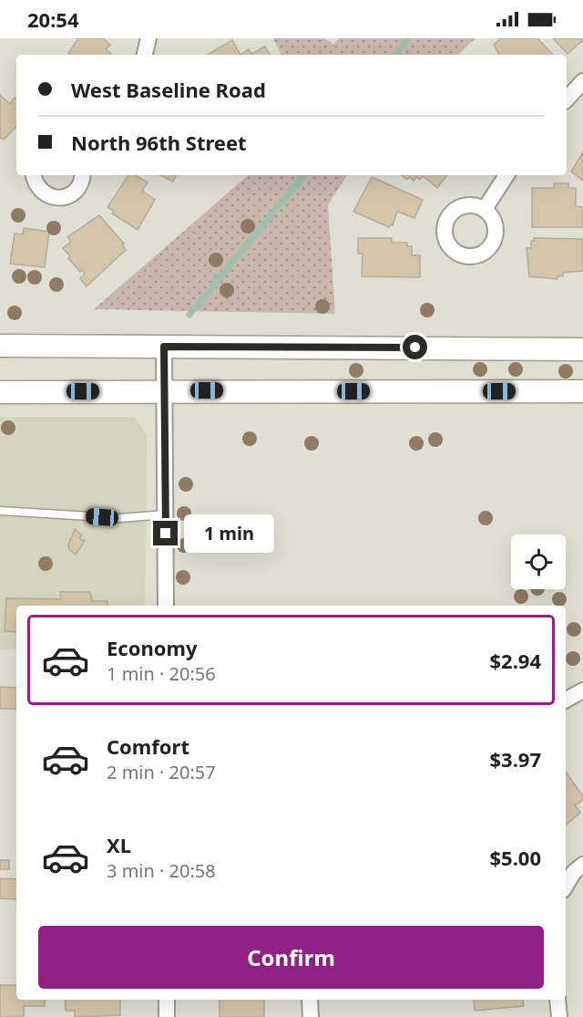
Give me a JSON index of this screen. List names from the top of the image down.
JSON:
{
  "page": {
    "status": "20:54",
    "banner": ["West Baseline Road", "North 96th Street"],
    "bubble": "1 min",
    "list": [
      {
        "name": "Economy",
        "note": "1 min · 20:56",
        "value": "$2.94"
      },
      {
        "name": "Comfort",
        "note": "2 min · 20:57",
        "value": "$3.97"
      },
      {
        "name": "XL",
        "note": "3 min · 20:58",
        "value": "$5.00"
      }
    ],
    "buttons": "Confirm"
  }
}
